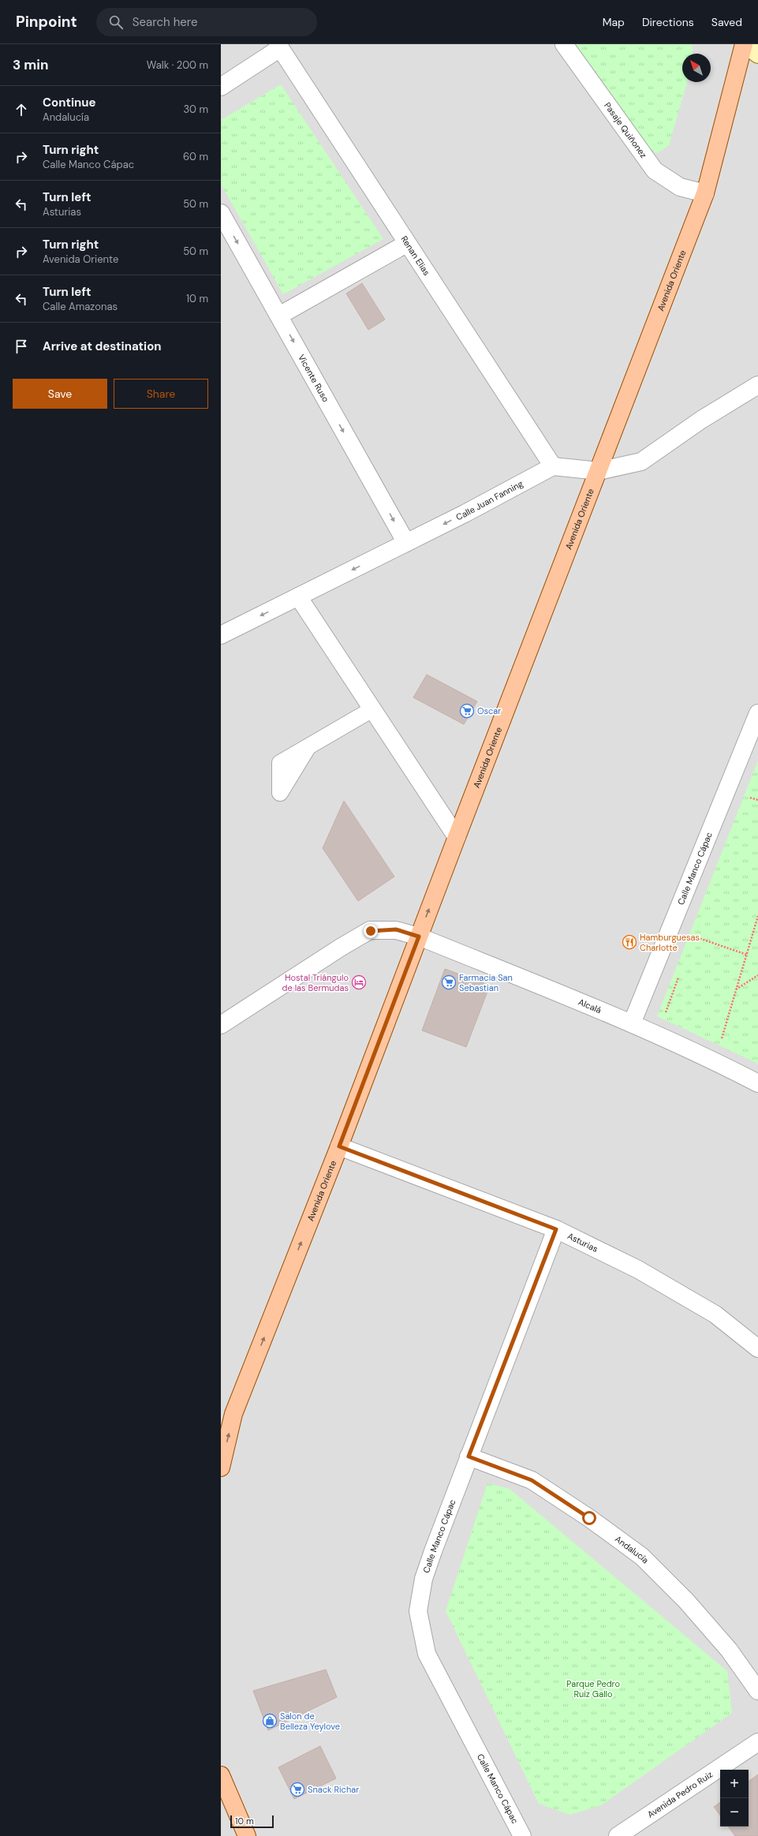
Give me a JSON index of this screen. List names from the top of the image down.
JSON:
{
  "streets": {
    "main road": ["Avenida Oriente"],
    "street": [
      "Pasaje Quiñonez",
      "Renan Elias",
      "Vicente Ruso",
      "Calle Juan Fanning",
      "Calle Manco Cápac",
      "Alcalá",
      "Asturias",
      "Andalucía",
      "Avenida Pedro Ruiz"
    ]
  },
  "crossings": [
    ["Pasaje Quiñonez", "Avenida Oriente"],
    ["Renan Elias", "Calle Juan Fanning"],
    ["Avenida Oriente", "Alcalá"],
    ["Avenida Oriente", "Asturias"],
    ["Vicente Ruso", "Calle Juan Fanning"],
    ["Calle Manco Cápac", "Alcalá"],
    ["Calle Manco Cápac", "Asturias"],
    ["Calle Manco Cápac", "Andalucía"]
  ],
  "one_way": ["Vicente Ruso", "Calle Juan Fanning"],
  "parks": ["Parque Pedro Ruiz Gallo"],
  "places": {
    "supermarket": ["Oscar", "Farmacia San Sebastian", "Snack Richar"],
    "restaurant": ["Hamburguesas Charlotte"],
    "hotel": ["Hostal Triángulo de las Bermudas"],
    "shop": ["Salon de Belleza Yeylove"]
  },
  "scale_bar": "10 m",
  "north": "top left",
  "page": {
    "header": "Pinpoint",
    "search": "Search here",
    "nav": ["Map", "Directions", "Saved"],
    "heading": ["3 min", "Walk · 200 m"],
    "list": [
      ["Continue", "Andalucía", "30 m"],
      ["Turn right", "Calle Manco Cápac", "60 m"],
      ["Turn left", "Asturias", "50 m"],
      ["Turn right", "Avenida Oriente", "50 m"],
      ["Turn left", "Calle Amazonas", "10 m"],
      "Arrive at destination"
    ],
    "buttons": ["Save", "Share"],
    "map_buttons": ["+", "−"],
    "scale": "10 m"
  }
}
